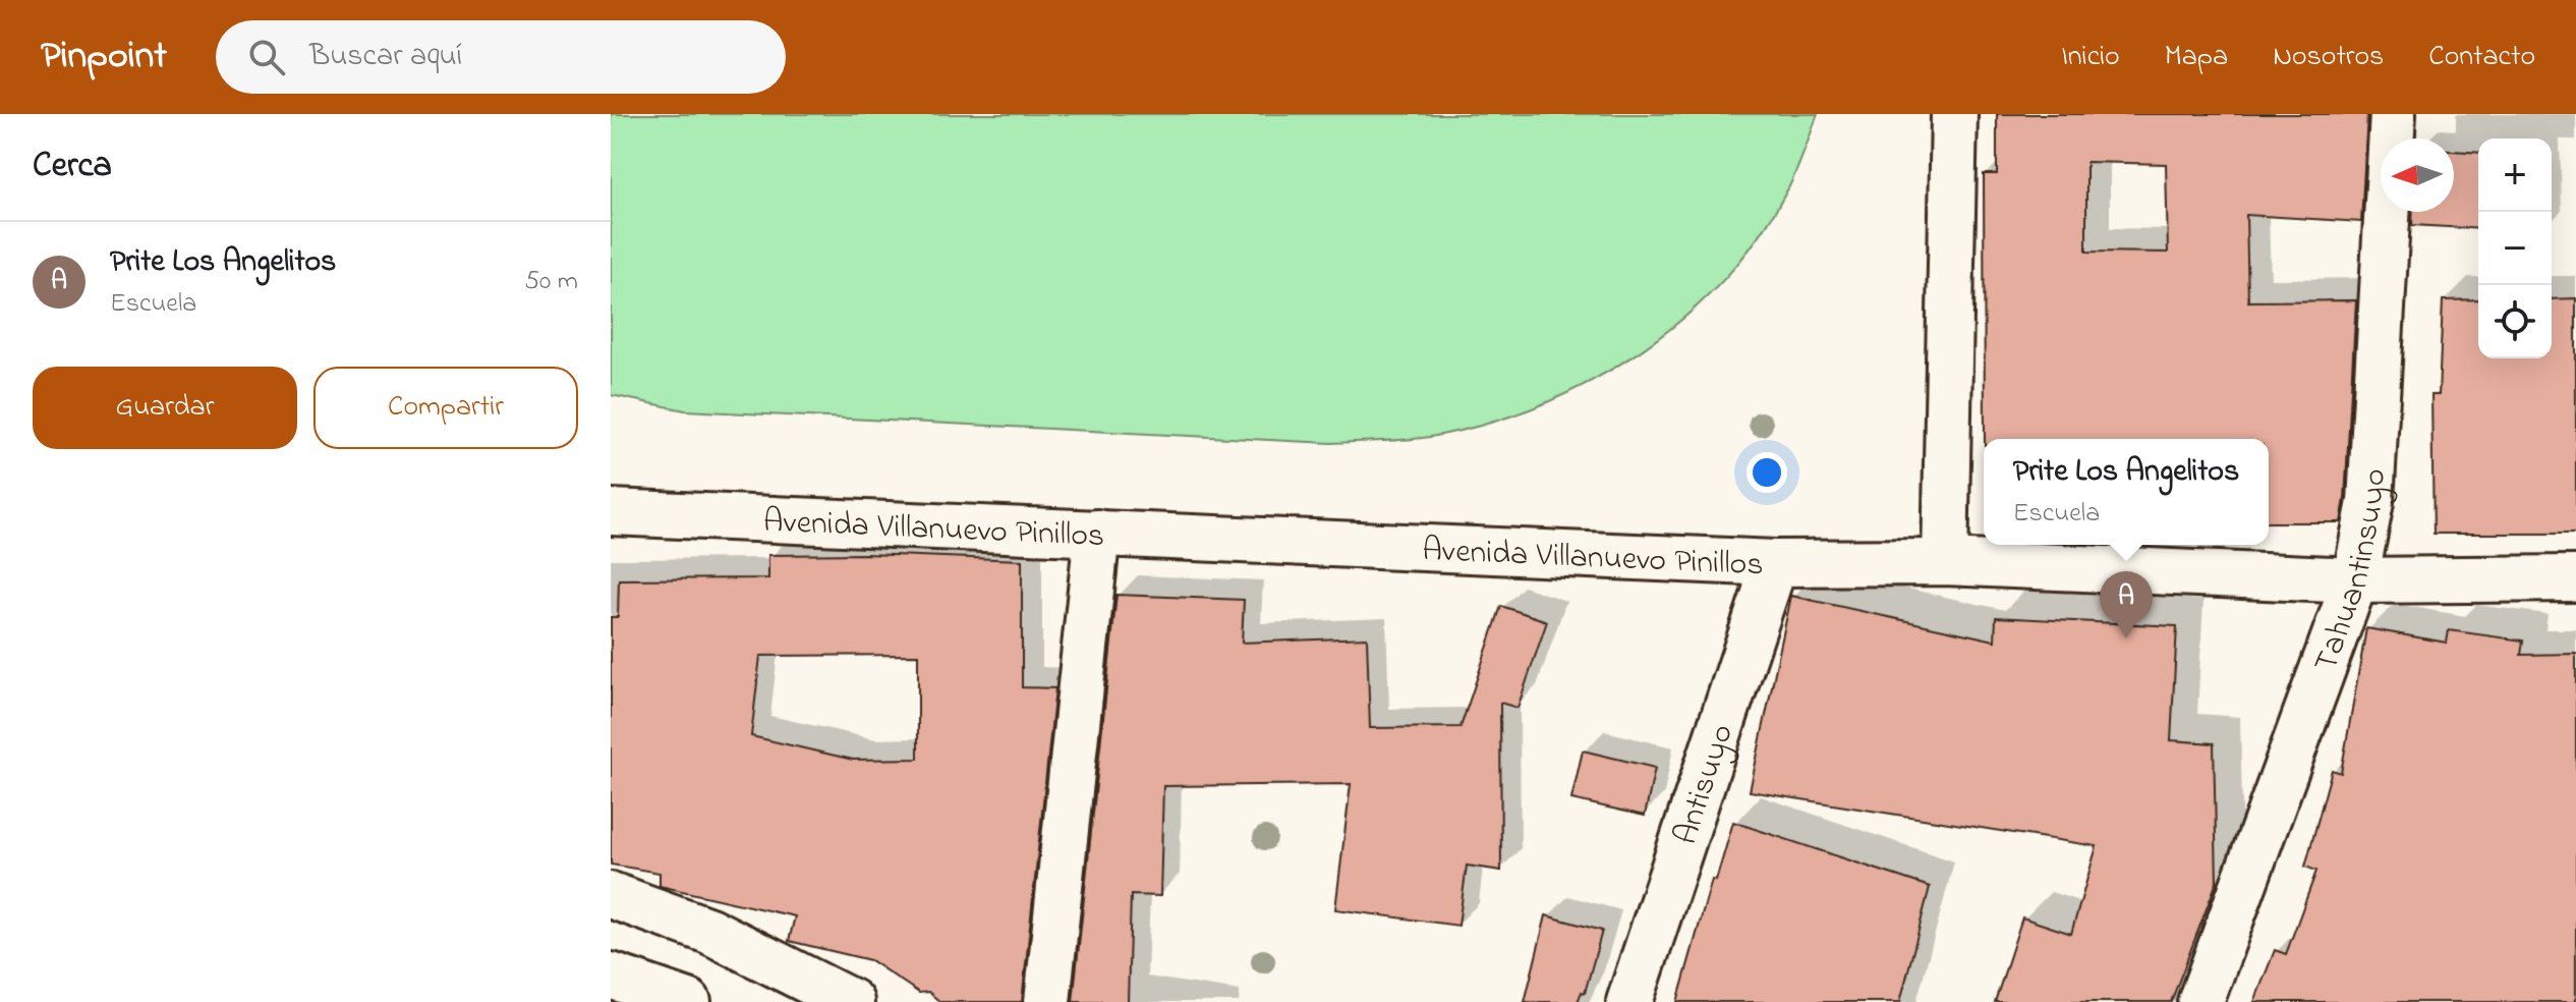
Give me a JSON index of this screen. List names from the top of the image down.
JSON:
{
  "streets": {
    "street": ["Avenida Villanuevo Pinillos", "Tahuantinsuyo", "Antisuyo"]
  },
  "crossings": [
    ["Avenida Villanuevo Pinillos", "Tahuantinsuyo"],
    ["Avenida Villanuevo Pinillos", "Antisuyo"]
  ],
  "north": "left",
  "page": {
    "header": "Pinpoint",
    "search": "Buscar aquí",
    "nav": [
      "Inicio",
      "Mapa",
      "Nosotros",
      "Contacto"
    ],
    "heading": "Cerca",
    "map_buttons": ["+", "−"],
    "list": [
      {
        "mark": "A",
        "name": "Prite Los Angelitos",
        "note": "Escuela",
        "value": "50 m"
      }
    ],
    "buttons": ["Guardar", "Compartir"],
    "popup": ["Prite Los Angelitos", "Escuela"],
    "pins": "A"
  }
}
